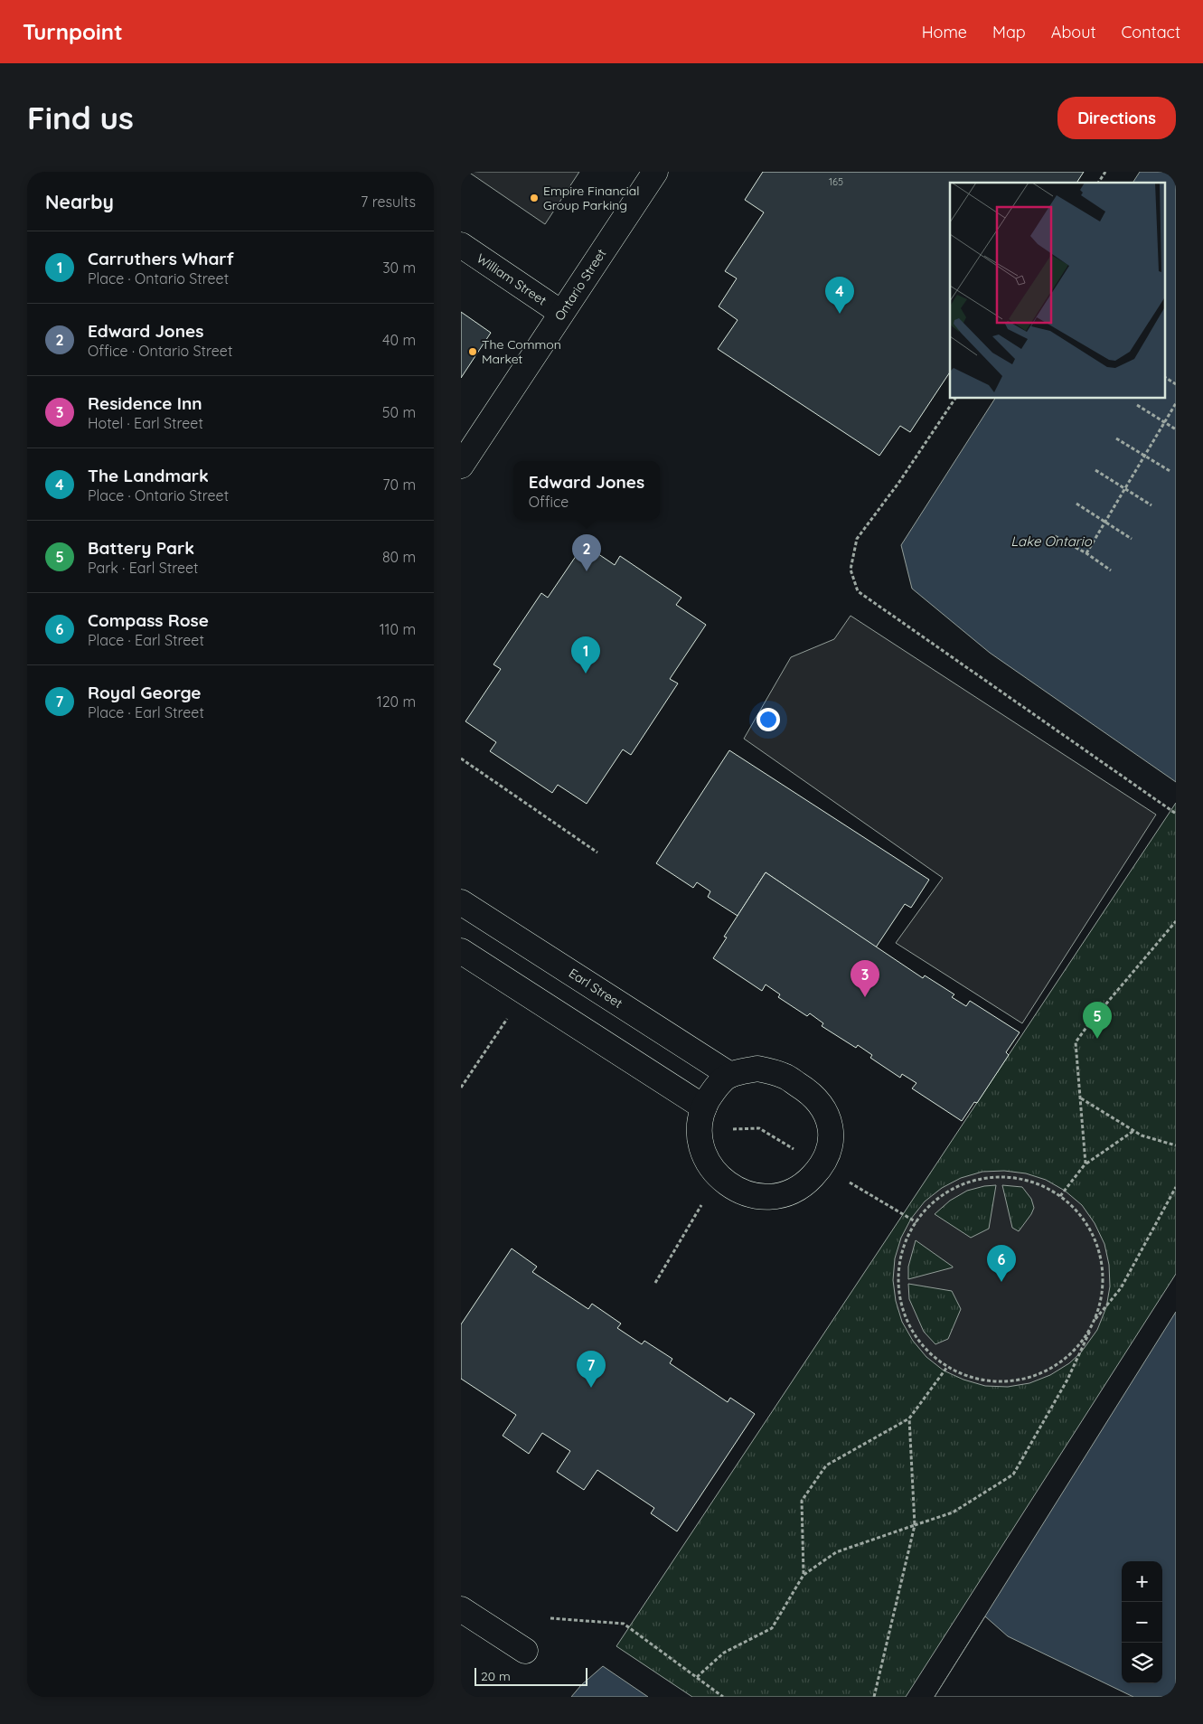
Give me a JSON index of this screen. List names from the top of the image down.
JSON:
{
  "streets": {
    "street": ["William Street", "Ontario Street", "Earl Street"]
  },
  "crossings": [
    ["William Street", "Ontario Street"]
  ],
  "water": ["Lake Ontario"],
  "places": ["Empire Financial Group Parking", "The Common Market"],
  "house_numbers": ["165"],
  "scale_bar": "20 m",
  "page": {
    "header": "Turnpoint",
    "nav": [
      "Home",
      "Map",
      "About",
      "Contact"
    ],
    "buttons": "Directions",
    "title": "Find us",
    "heading": ["Nearby", "7 results"],
    "list": [
      {
        "mark": "1",
        "name": "Carruthers Wharf",
        "note": "Place · Ontario Street",
        "value": "30 m"
      },
      {
        "mark": "2",
        "name": "Edward Jones",
        "note": "Office · Ontario Street",
        "value": "40 m"
      },
      {
        "mark": "3",
        "name": "Residence Inn",
        "note": "Hotel · Earl Street",
        "value": "50 m"
      },
      {
        "mark": "4",
        "name": "The Landmark",
        "note": "Place · Ontario Street",
        "value": "70 m"
      },
      {
        "mark": "5",
        "name": "Battery Park",
        "note": "Park · Earl Street",
        "value": "80 m"
      },
      {
        "mark": "6",
        "name": "Compass Rose",
        "note": "Place · Earl Street",
        "value": "110 m"
      },
      {
        "mark": "7",
        "name": "Royal George",
        "note": "Place · Earl Street",
        "value": "120 m"
      }
    ],
    "pins": [
      "4",
      "2",
      "1",
      "3",
      "5",
      "6",
      "7"
    ],
    "popup": ["Edward Jones", "Office"],
    "map_buttons": ["+", "−"],
    "scale": "20 m"
  }
}
